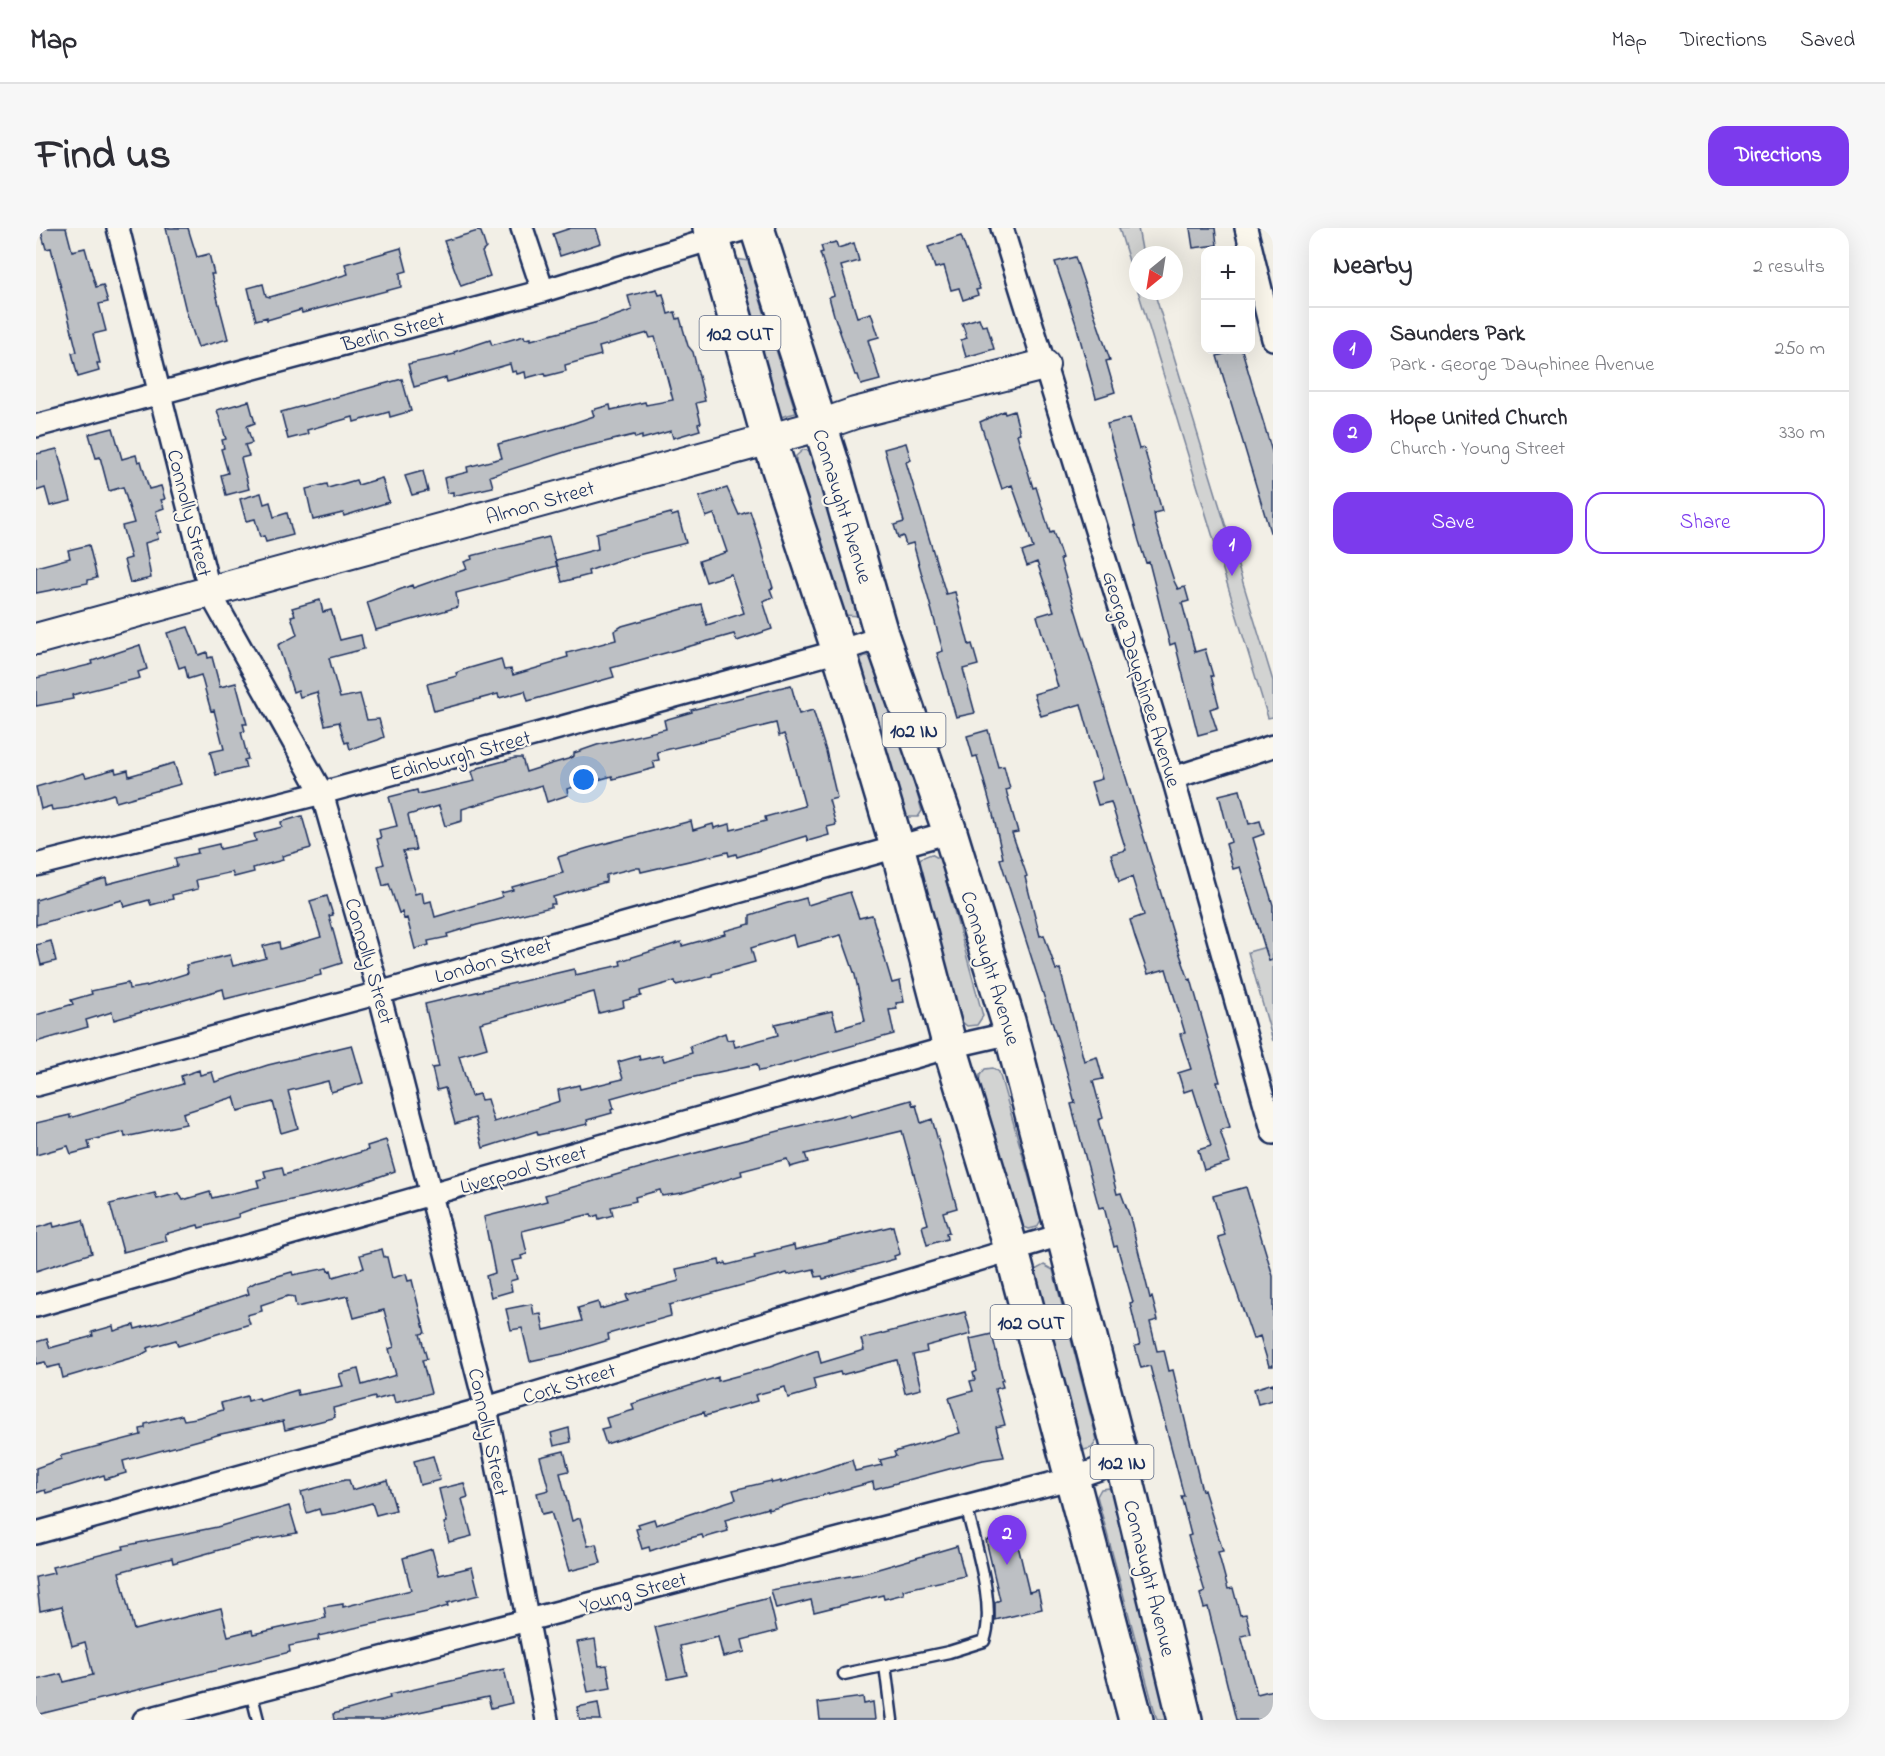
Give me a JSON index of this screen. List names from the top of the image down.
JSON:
{
  "streets": {
    "main road": ["102 OUT", "Connaught Avenue", "102 IN"],
    "street": [
      "Berlin Street",
      "Almon Street",
      "Connolly Street",
      "George Dauphinee Avenue",
      "Edinburgh Street",
      "London Street",
      "Liverpool Street",
      "Cork Street",
      "Young Street"
    ]
  },
  "crossings": [
    ["Berlin Street", "102 OUT"],
    ["Berlin Street", "Connolly Street"],
    ["102 OUT", "Almon Street"],
    ["102 OUT", "Edinburgh Street"],
    ["102 OUT", "London Street"],
    ["102 OUT", "Liverpool Street"],
    ["102 OUT", "Cork Street"],
    ["102 OUT", "Young Street"],
    ["Almon Street", "Connaught Avenue"],
    ["Almon Street", "Connolly Street"],
    ["Almon Street", "George Dauphinee Avenue"],
    ["Connaught Avenue", "Edinburgh Street"],
    ["Connaught Avenue", "London Street"],
    ["Connaught Avenue", "Liverpool Street"],
    ["Connaught Avenue", "Cork Street"],
    ["Connaught Avenue", "Young Street"],
    ["Connolly Street", "Edinburgh Street"],
    ["Connolly Street", "London Street"],
    ["Connolly Street", "Liverpool Street"],
    ["Connolly Street", "Cork Street"],
    ["Connolly Street", "Young Street"]
  ],
  "north": "bottom left",
  "page": {
    "header": "Map",
    "nav": ["Map", "Directions", "Saved"],
    "title": "Find us",
    "buttons": [
      "Directions",
      ["Save", "Share"]
    ],
    "heading": ["Nearby", "2 results"],
    "map_buttons": ["+", "−"],
    "list": [
      {
        "mark": "1",
        "name": "Saunders Park",
        "note": "Park · George Dauphinee Avenue",
        "value": "250 m"
      },
      {
        "mark": "2",
        "name": "Hope United Church",
        "note": "Church · Young Street",
        "value": "330 m"
      }
    ],
    "pins": ["1", "2"]
  }
}
